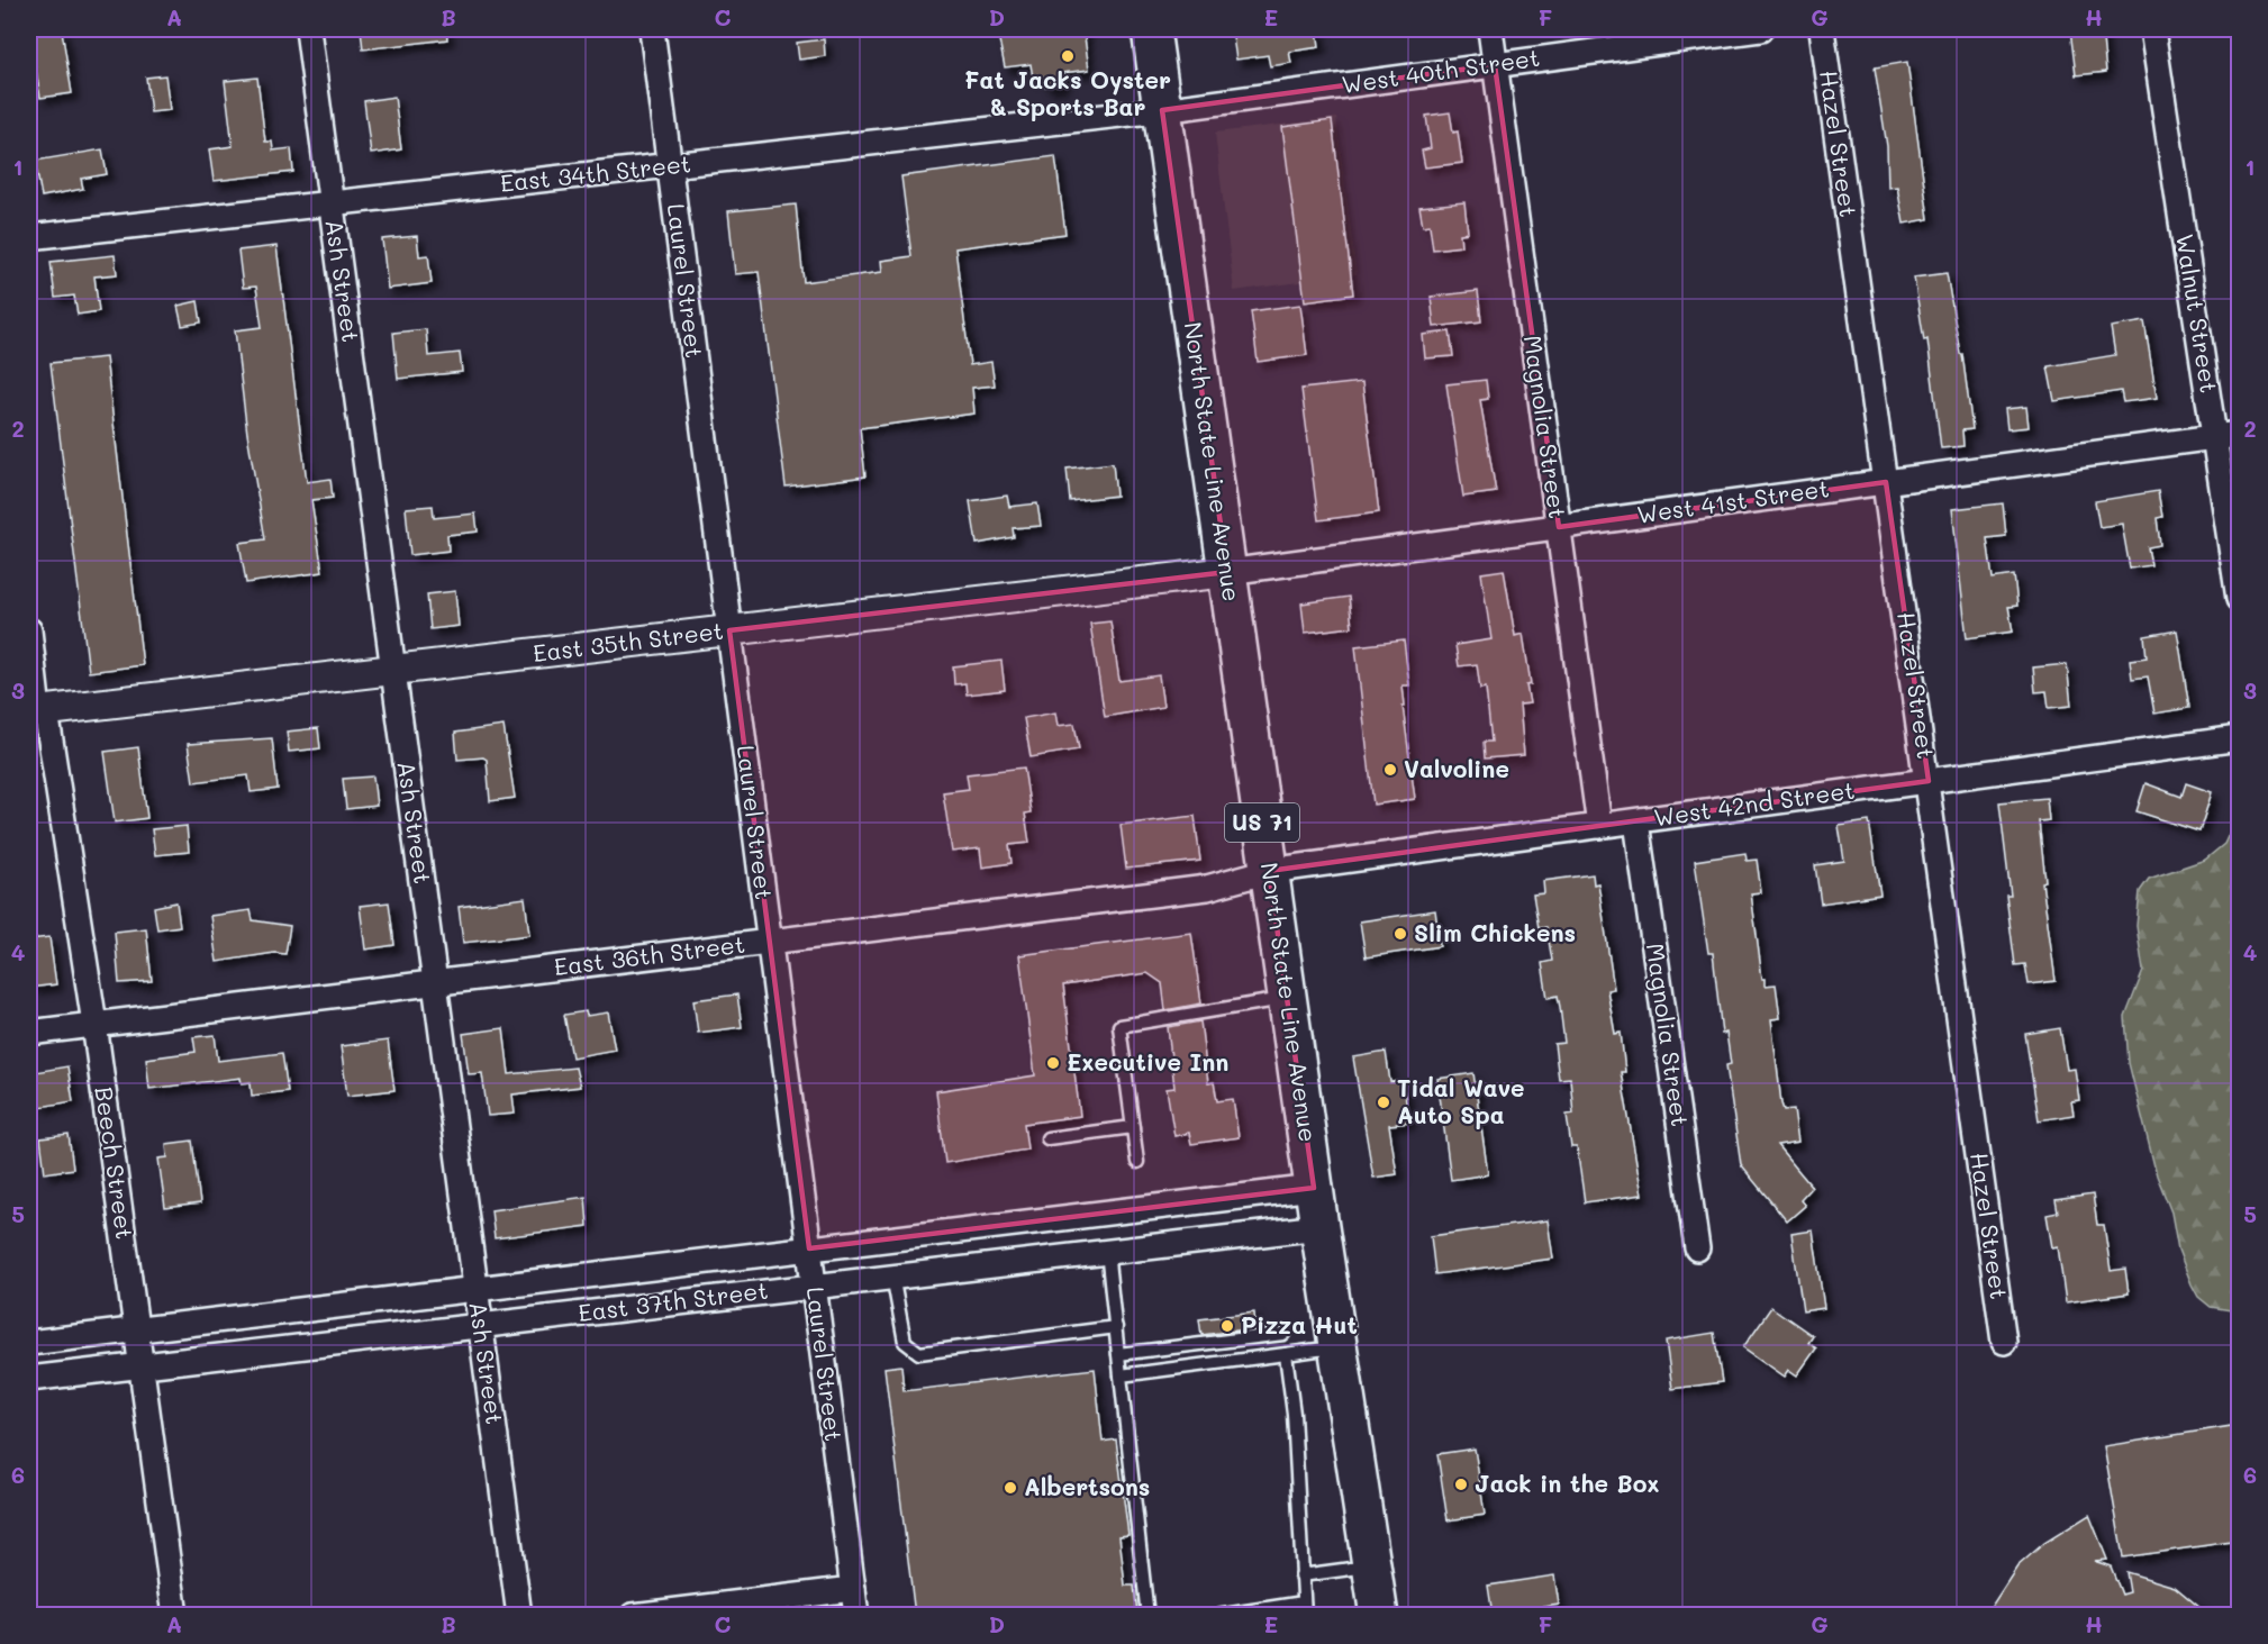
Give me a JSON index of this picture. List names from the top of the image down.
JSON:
{
  "streets": {
    "main road": ["North State Line Avenue", "US 71"],
    "street": [
      "West 40th Street",
      "Hazel Street",
      "East 34th Street",
      "Ash Street",
      "Laurel Street",
      "Walnut Street",
      "Magnolia Street",
      "West 41st Street",
      "East 35th Street",
      "West 42nd Street",
      "East 36th Street",
      "Beech Street",
      "East 37th Street"
    ]
  },
  "crossings": [
    ["West 40th Street", "East 34th Street"],
    ["West 40th Street", "Magnolia Street"],
    ["West 40th Street", "North State Line Avenue"],
    ["Hazel Street", "West 41st Street"],
    ["Hazel Street", "West 42nd Street"],
    ["East 34th Street", "Ash Street"],
    ["East 34th Street", "Laurel Street"],
    ["East 34th Street", "North State Line Avenue"],
    ["Ash Street", "East 35th Street"],
    ["Ash Street", "East 36th Street"],
    ["Ash Street", "East 37th Street"],
    ["Laurel Street", "East 35th Street"],
    ["Laurel Street", "East 36th Street"],
    ["Laurel Street", "East 37th Street"],
    ["Walnut Street", "West 41st Street"],
    ["Magnolia Street", "West 41st Street"],
    ["Magnolia Street", "West 42nd Street"],
    ["North State Line Avenue", "West 41st Street"],
    ["North State Line Avenue", "East 35th Street"],
    ["North State Line Avenue", "West 42nd Street"],
    ["North State Line Avenue", "East 36th Street"],
    ["North State Line Avenue", "East 37th Street"],
    ["West 41st Street", "East 35th Street"],
    ["East 35th Street", "Beech Street"],
    ["West 42nd Street", "East 36th Street"],
    ["East 36th Street", "Beech Street"],
    ["Beech Street", "East 37th Street"]
  ],
  "places": [
    "Fat Jacks Oyster & Sports Bar",
    "Valvoline",
    "Slim Chickens",
    "Executive Inn",
    "Tidal Wave Auto Spa",
    "Pizza Hut",
    "Jack in the Box",
    "Albertsons"
  ],
  "grid": {
    "columns": [
      "A",
      "B",
      "C",
      "D",
      "E",
      "F",
      "G",
      "H"
    ],
    "rows": [
      "1",
      "2",
      "3",
      "4",
      "5",
      "6"
    ]
  }
}
